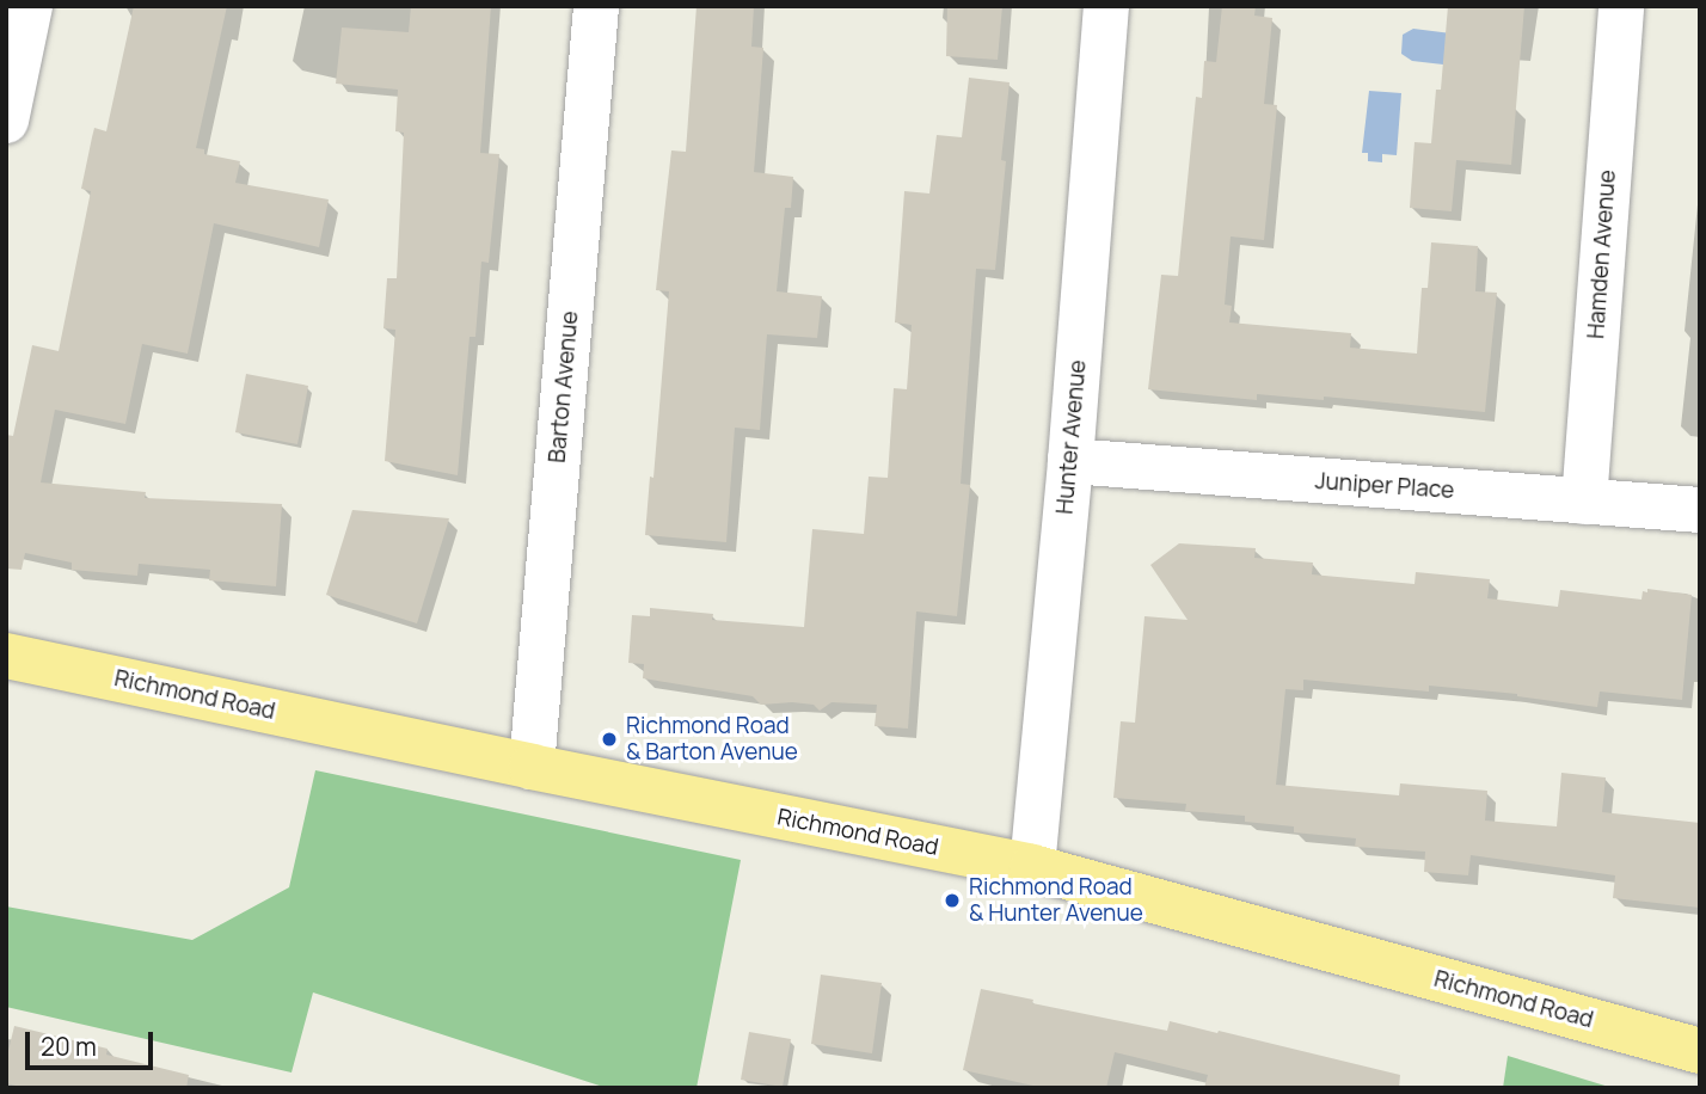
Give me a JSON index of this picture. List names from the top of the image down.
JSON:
{
  "streets": {
    "main road": ["Richmond Road"],
    "street": [
      "Hamden Avenue",
      "Barton Avenue",
      "Hunter Avenue",
      "Juniper Place"
    ]
  },
  "crossings": [
    ["Hamden Avenue", "Juniper Place"],
    ["Barton Avenue", "Richmond Road"],
    ["Hunter Avenue", "Juniper Place"],
    ["Hunter Avenue", "Richmond Road"]
  ],
  "places": ["Richmond Road & Barton Avenue", "Richmond Road & Hunter Avenue"],
  "scale_bar": "20 m"
}
